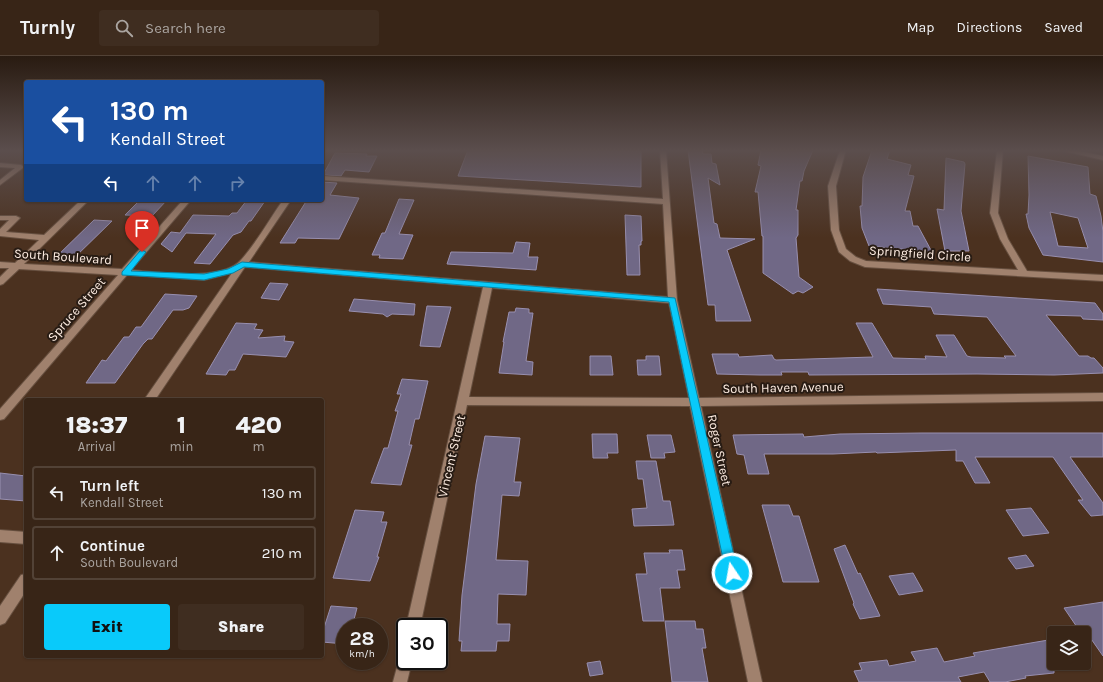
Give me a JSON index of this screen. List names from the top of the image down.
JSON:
{
  "streets": {
    "street": [
      "Springfield Circle",
      "South Boulevard",
      "Spruce Street",
      "South Haven Avenue",
      "Roger Street",
      "Vincent Street"
    ]
  },
  "crossings": [
    ["South Boulevard", "Spruce Street"],
    ["South Haven Avenue", "Roger Street"],
    ["South Haven Avenue", "Vincent Street"]
  ],
  "page": {
    "header": "Turnly",
    "search": "Search here",
    "nav": ["Map", "Directions", "Saved"],
    "turn": ["130 m", "Kendall Street"],
    "eta": [
      "18:37",
      "Arrival",
      "1",
      "min",
      "420",
      "m"
    ],
    "list": [
      {
        "name": "Turn left",
        "note": "Kendall Street",
        "value": "130 m"
      },
      {
        "name": "Continue",
        "note": "South Boulevard",
        "value": "210 m"
      }
    ],
    "buttons": ["Exit", "Share"],
    "speed": "28 km/h",
    "limit": "30"
  }
}
